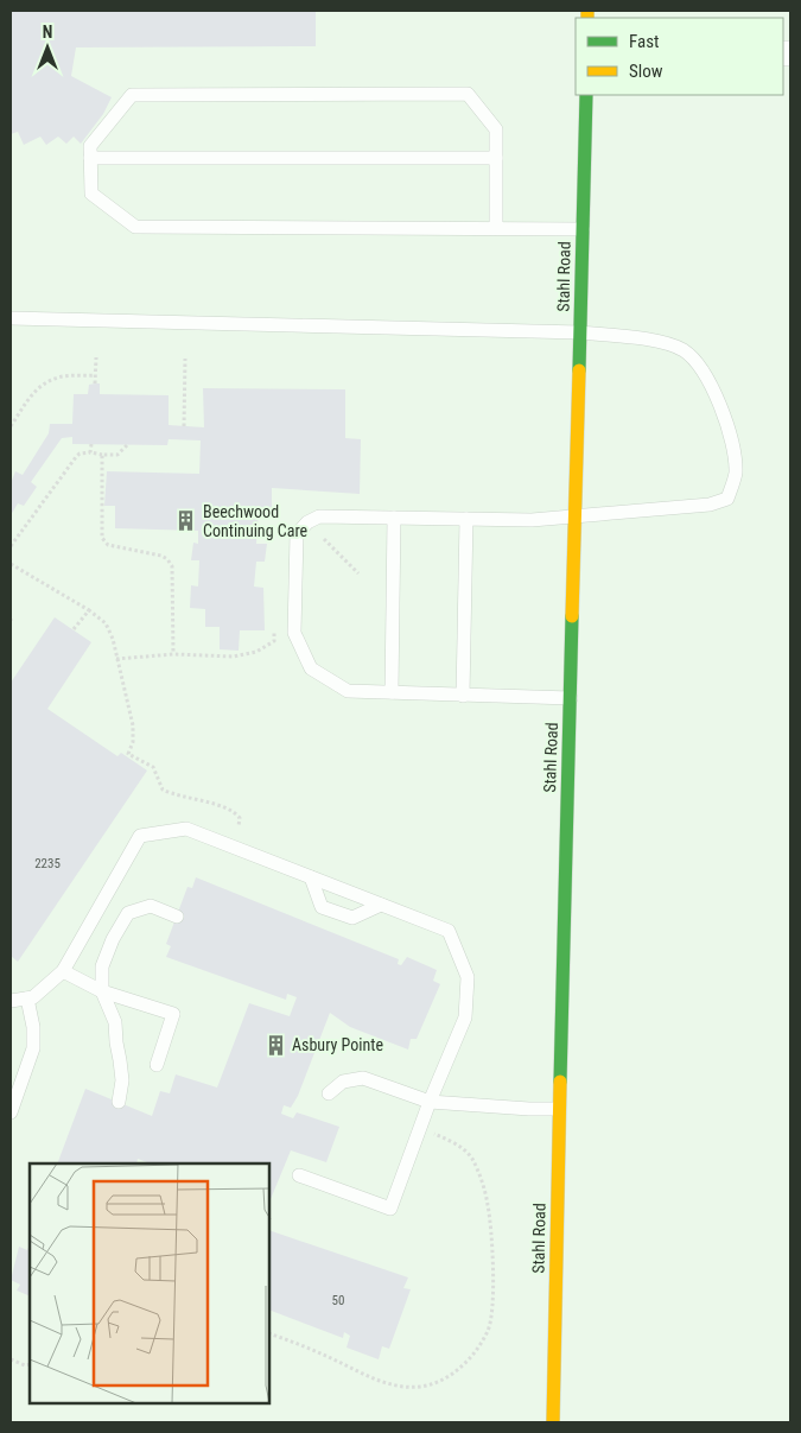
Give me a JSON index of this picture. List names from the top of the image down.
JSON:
{
  "streets": {
    "street": ["Stahl Road"]
  },
  "places": {
    "building": ["Beechwood Continuing Care", "Asbury Pointe"]
  },
  "house_numbers": ["2235", "50"],
  "legend": ["Fast", "Slow"],
  "north": "top"
}
